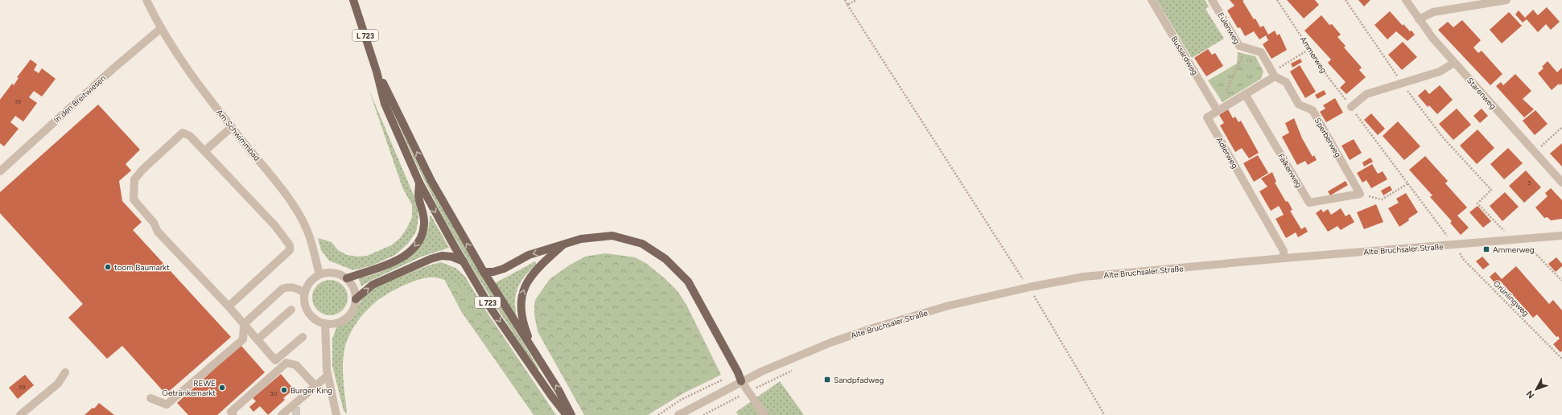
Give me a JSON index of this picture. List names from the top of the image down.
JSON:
{
  "streets": {
    "main road": ["L 723"],
    "street": [
      "Eulenweg",
      "Bussardweg",
      "Starenweg",
      "In den Breitwiesen",
      "Am Schwimmbad",
      "Sperberweg",
      "Adlerweg",
      "Falkenweg",
      "Alte Bruchsaler Straße"
    ],
    "path": ["Ammerweg", "Grünlingweg"]
  },
  "crossings": [
    ["Eulenweg", "Sperberweg"],
    ["Eulenweg", "Adlerweg"],
    ["Ammerweg", "Alte Bruchsaler Straße"],
    ["Ammerweg", "Grünlingweg"],
    ["Bussardweg", "Adlerweg"],
    ["In den Breitwiesen", "Am Schwimmbad"],
    ["Sperberweg", "Adlerweg"],
    ["Sperberweg", "Falkenweg"],
    ["Adlerweg", "Falkenweg"],
    ["Adlerweg", "Alte Bruchsaler Straße"],
    ["Alte Bruchsaler Straße", "Grünlingweg"]
  ],
  "places": {
    "transit": ["Ammerweg", "Sandpfadweg"],
    "other": ["toom Baumarkt", "REWE Getränkemarkt", "Burger King"]
  },
  "house_numbers": [
    "19",
    "3",
    "39",
    "30"
  ],
  "north": "bottom left"
}
